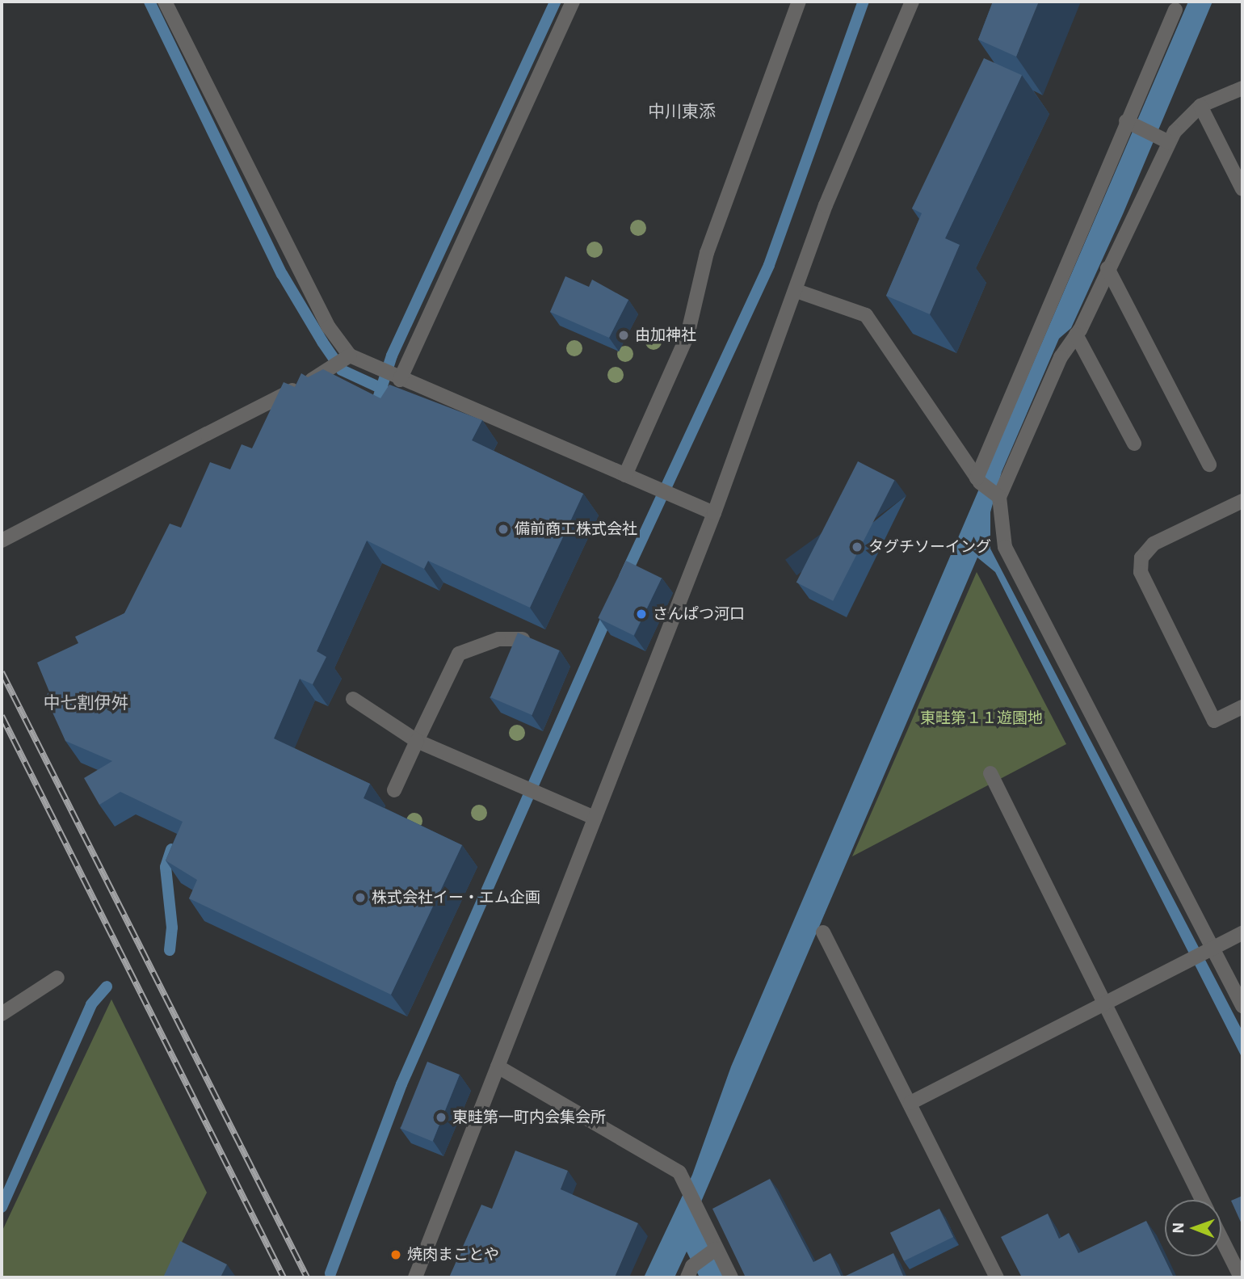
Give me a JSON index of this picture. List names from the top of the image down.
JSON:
{
  "districts": ["中川東添", "中七割伊舛"],
  "parks": ["東畦第１１遊園地"],
  "places": [
    "由加神社",
    "備前商工株式会社",
    "タグチソーイング",
    "さんぱつ河口",
    "株式会社イー・エム企画",
    "東畦第一町内会集会所",
    "焼肉まことや"
  ],
  "north": "left"
}
